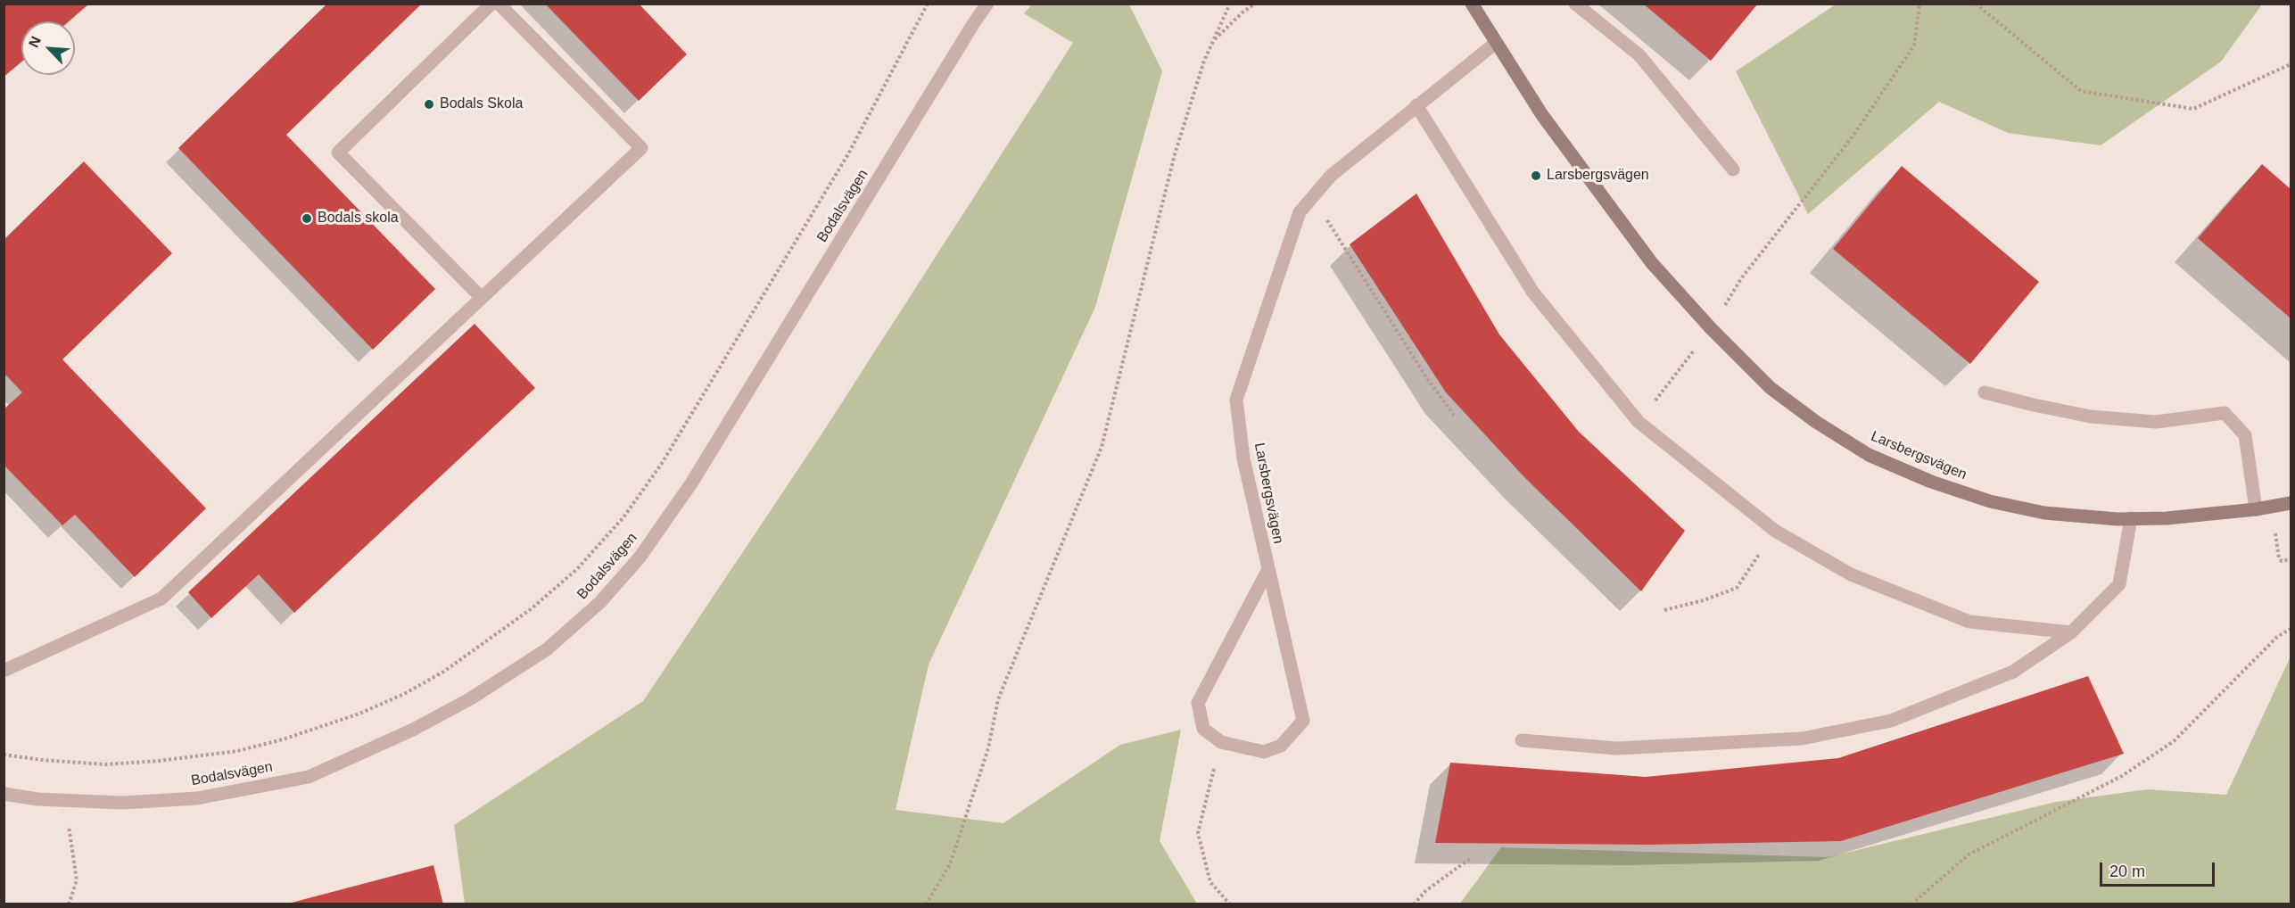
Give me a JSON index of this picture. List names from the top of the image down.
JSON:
{
  "streets": {
    "street": ["Bodalsvägen", "Larsbergsvägen"]
  },
  "places": ["Bodals Skola", "Larsbergsvägen", "Bodals skola"],
  "scale_bar": "20 m",
  "north": "top left"
}
